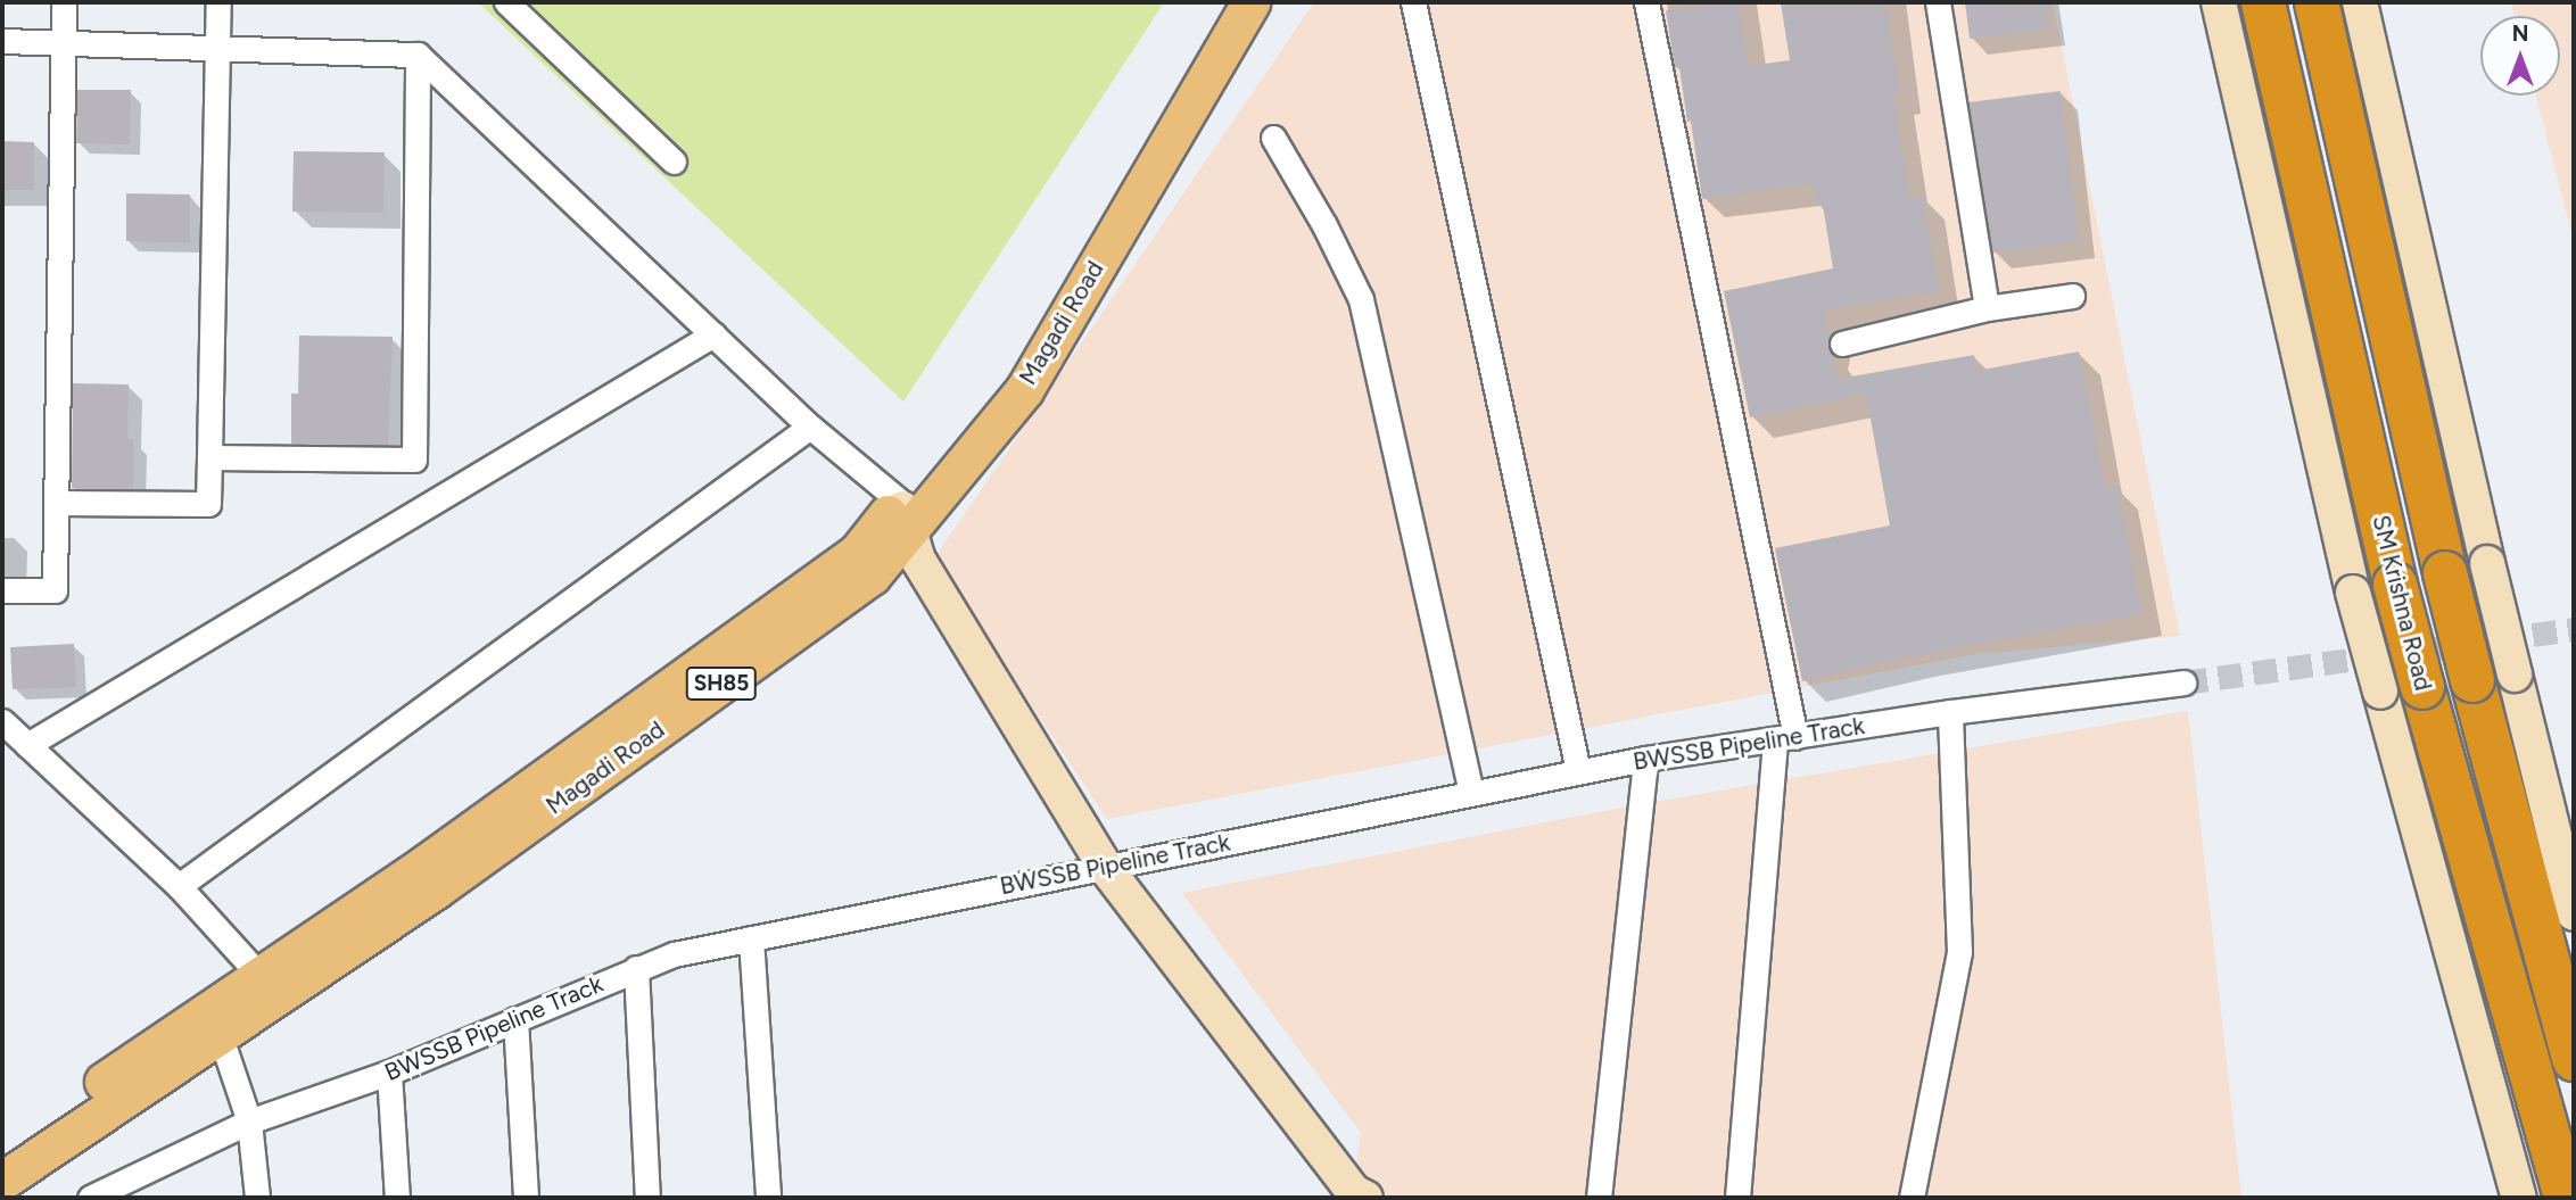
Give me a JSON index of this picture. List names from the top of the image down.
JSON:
{
  "streets": {
    "highway": ["SM Krishna Road"],
    "main road": ["Magadi Road", "SH85"],
    "street": ["BWSSB Pipeline Track"]
  },
  "north": "top"
}
